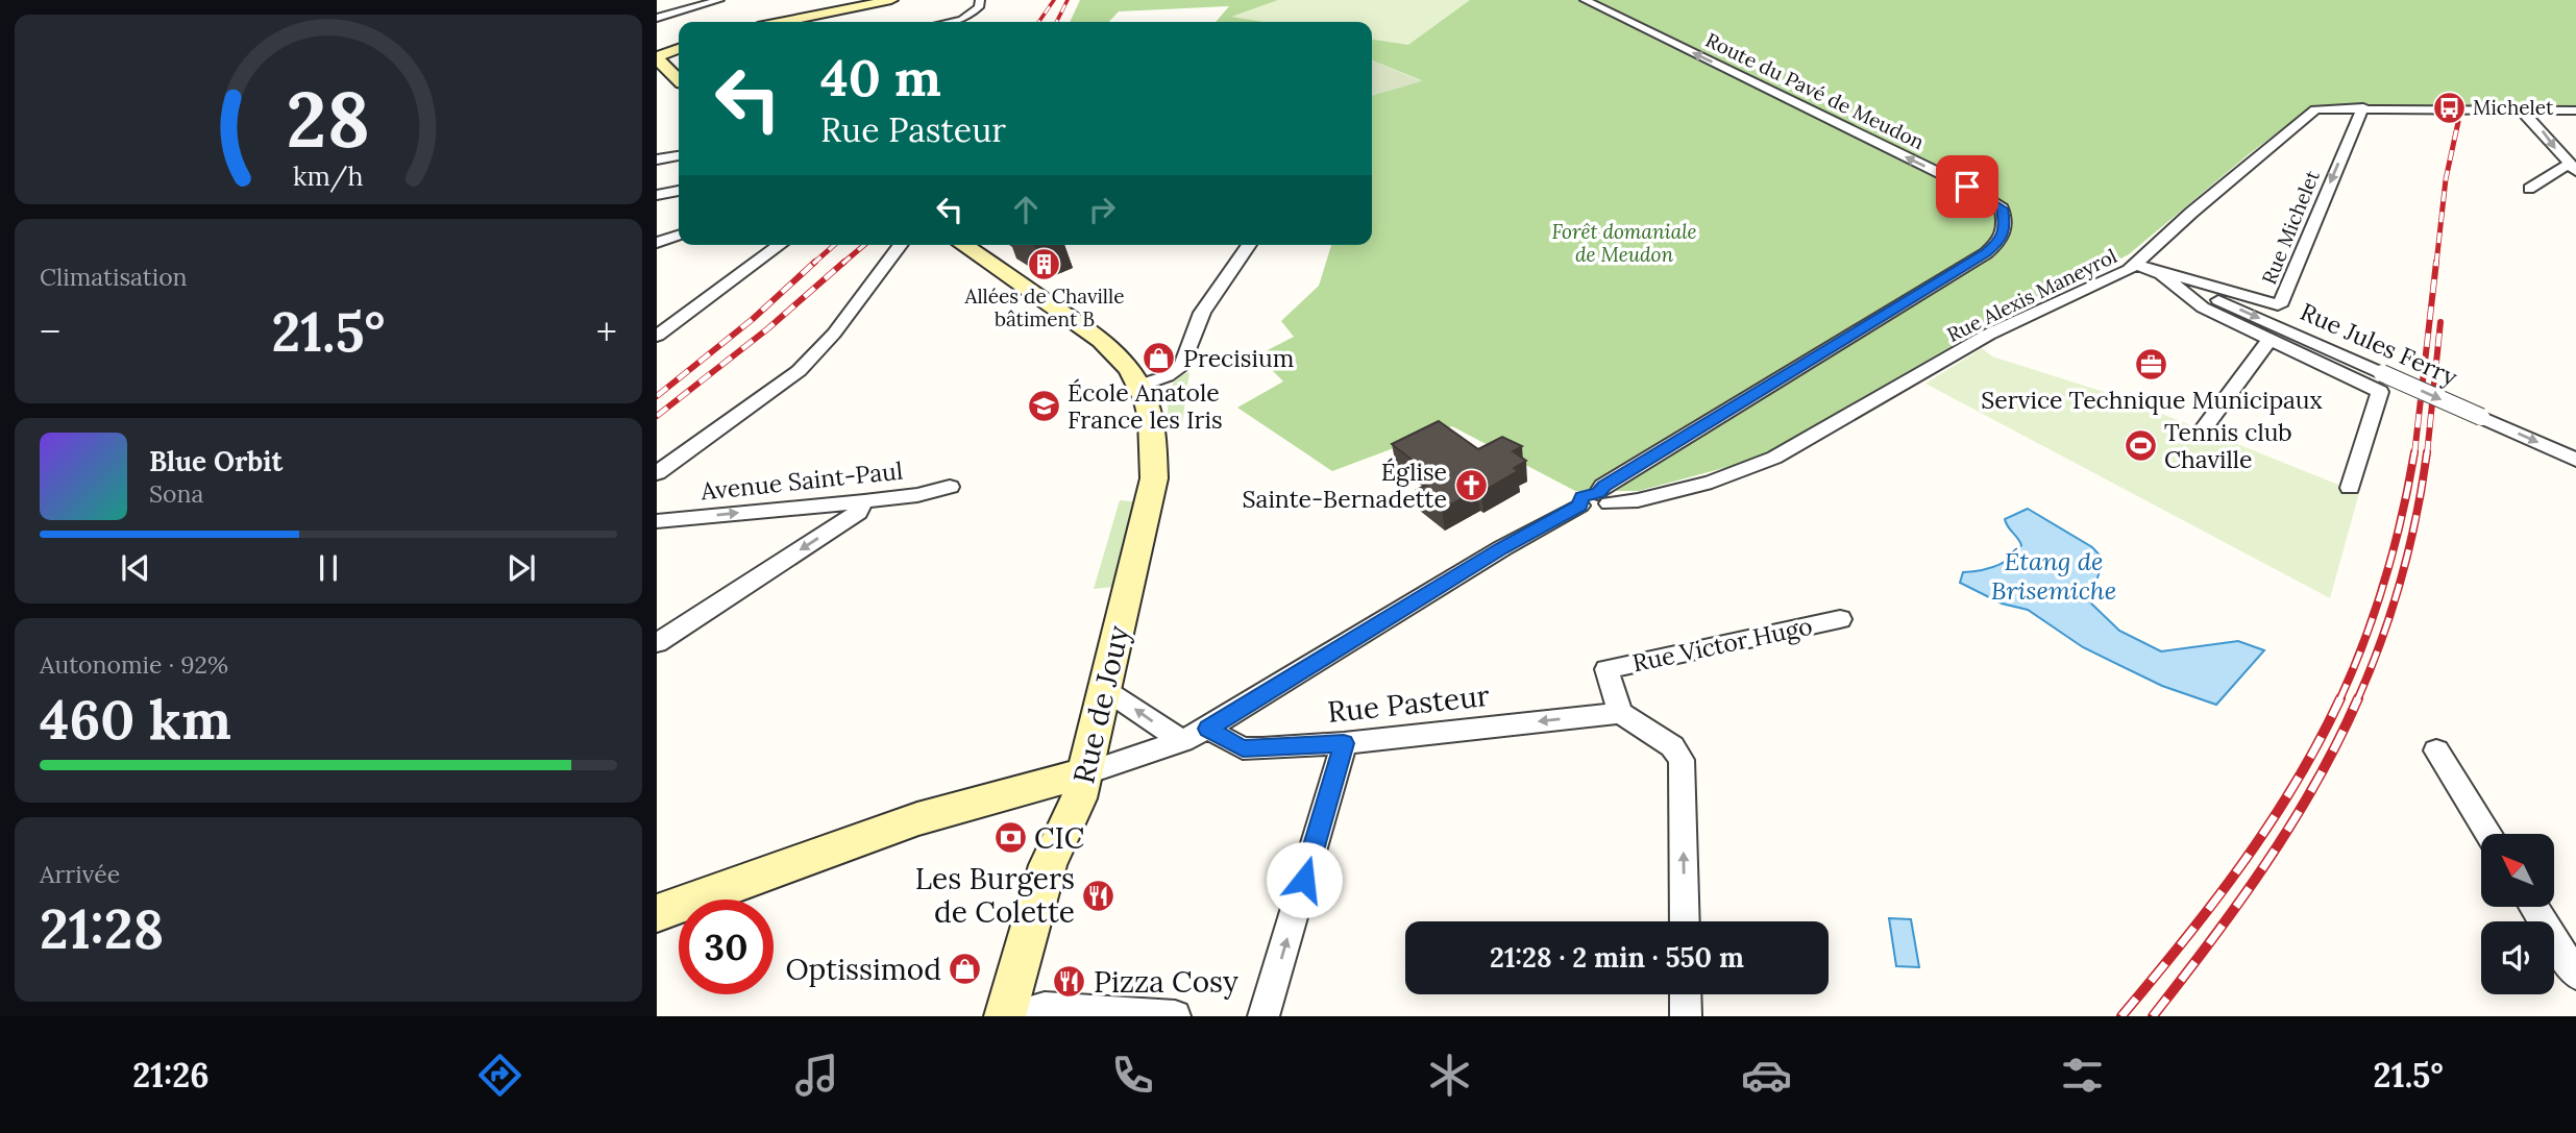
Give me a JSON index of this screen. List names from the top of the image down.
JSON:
{
  "streets": {
    "main road": ["Rue de Jouy"],
    "street": [
      "Route du Pavé de Meudon",
      "Rue Michelet",
      "Rue Alexis Maneyrol",
      "Rue Jules Ferry",
      "Avenue Saint-Paul",
      "Rue Victor Hugo",
      "Rue Pasteur"
    ]
  },
  "crossings": [
    ["Route du Pavé de Meudon", "Rue Alexis Maneyrol"],
    ["Rue Michelet", "Rue Alexis Maneyrol"],
    ["Rue Michelet", "Rue Jules Ferry"],
    ["Rue Victor Hugo", "Rue Pasteur"]
  ],
  "one_way": ["Rue Jules Ferry", "Avenue Saint-Paul"],
  "water": ["Étang de Brisemiche"],
  "parks": ["Forêt domaniale de Meudon"],
  "places": {
    "bus stop": ["Michelet"],
    "building": ["Allées de Chaville bâtiment B"],
    "shop": ["Precisium", "Optissimod"],
    "office": ["Service Technique Municipaux"],
    "school or university": ["École Anatole France les Iris"],
    "sports": ["Tennis club Chaville"],
    "church": ["Église Sainte-Bernadette"],
    "bank": ["CIC"],
    "restaurant": ["Les Burgers de Colette", "Pizza Cosy"]
  },
  "north": "top left",
  "page": {
    "turn": ["40 m", "Rue Pasteur"],
    "tile": [
      "Climatisation",
      ["Autonomie · 92%", "460 km"],
      ["Arrivée", "21:28"]
    ],
    "heat": ["−", "21.5°", "+"],
    "song": ["Blue Orbit", "Sona"],
    "limit": "30",
    "trip": "21:28 · 2 min · 550 m",
    "tabs": ["21:26", "21.5°"],
    "gauge": ["28", "km/h"]
  }
}
